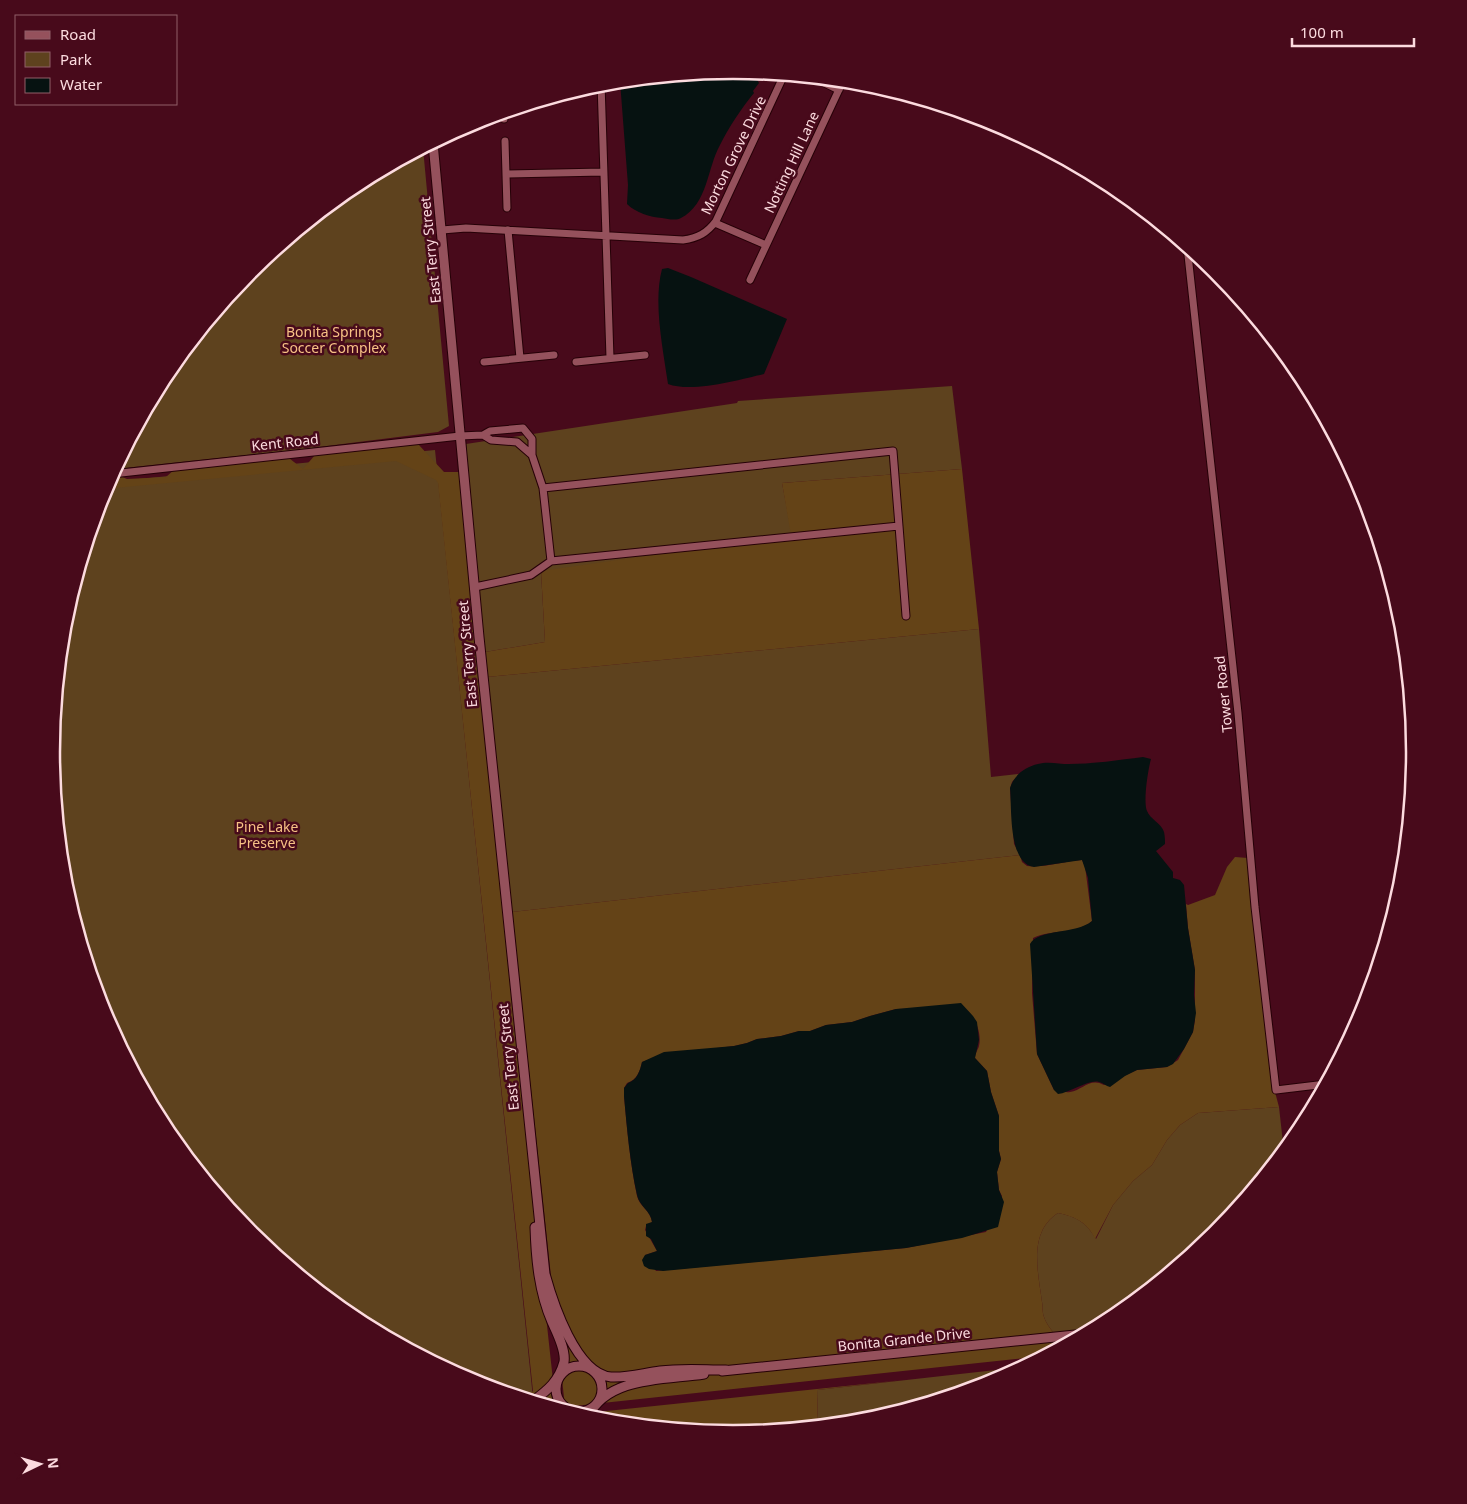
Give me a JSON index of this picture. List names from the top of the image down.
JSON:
{
  "streets": {
    "street": [
      "Morton Grove Drive",
      "Notting Hill Lane",
      "East Terry Street",
      "Kent Road",
      "Tower Road",
      "Bonita Grande Drive"
    ]
  },
  "crossings": [
    ["Morton Grove Drive", "East Terry Street"],
    ["East Terry Street", "Kent Road"],
    ["East Terry Street", "Bonita Grande Drive"]
  ],
  "parks": ["Bonita Springs Soccer Complex", "Pine Lake Preserve"],
  "legend": ["Road", "Park", "Water"],
  "scale_bar": "100 m",
  "north": "right"
}
